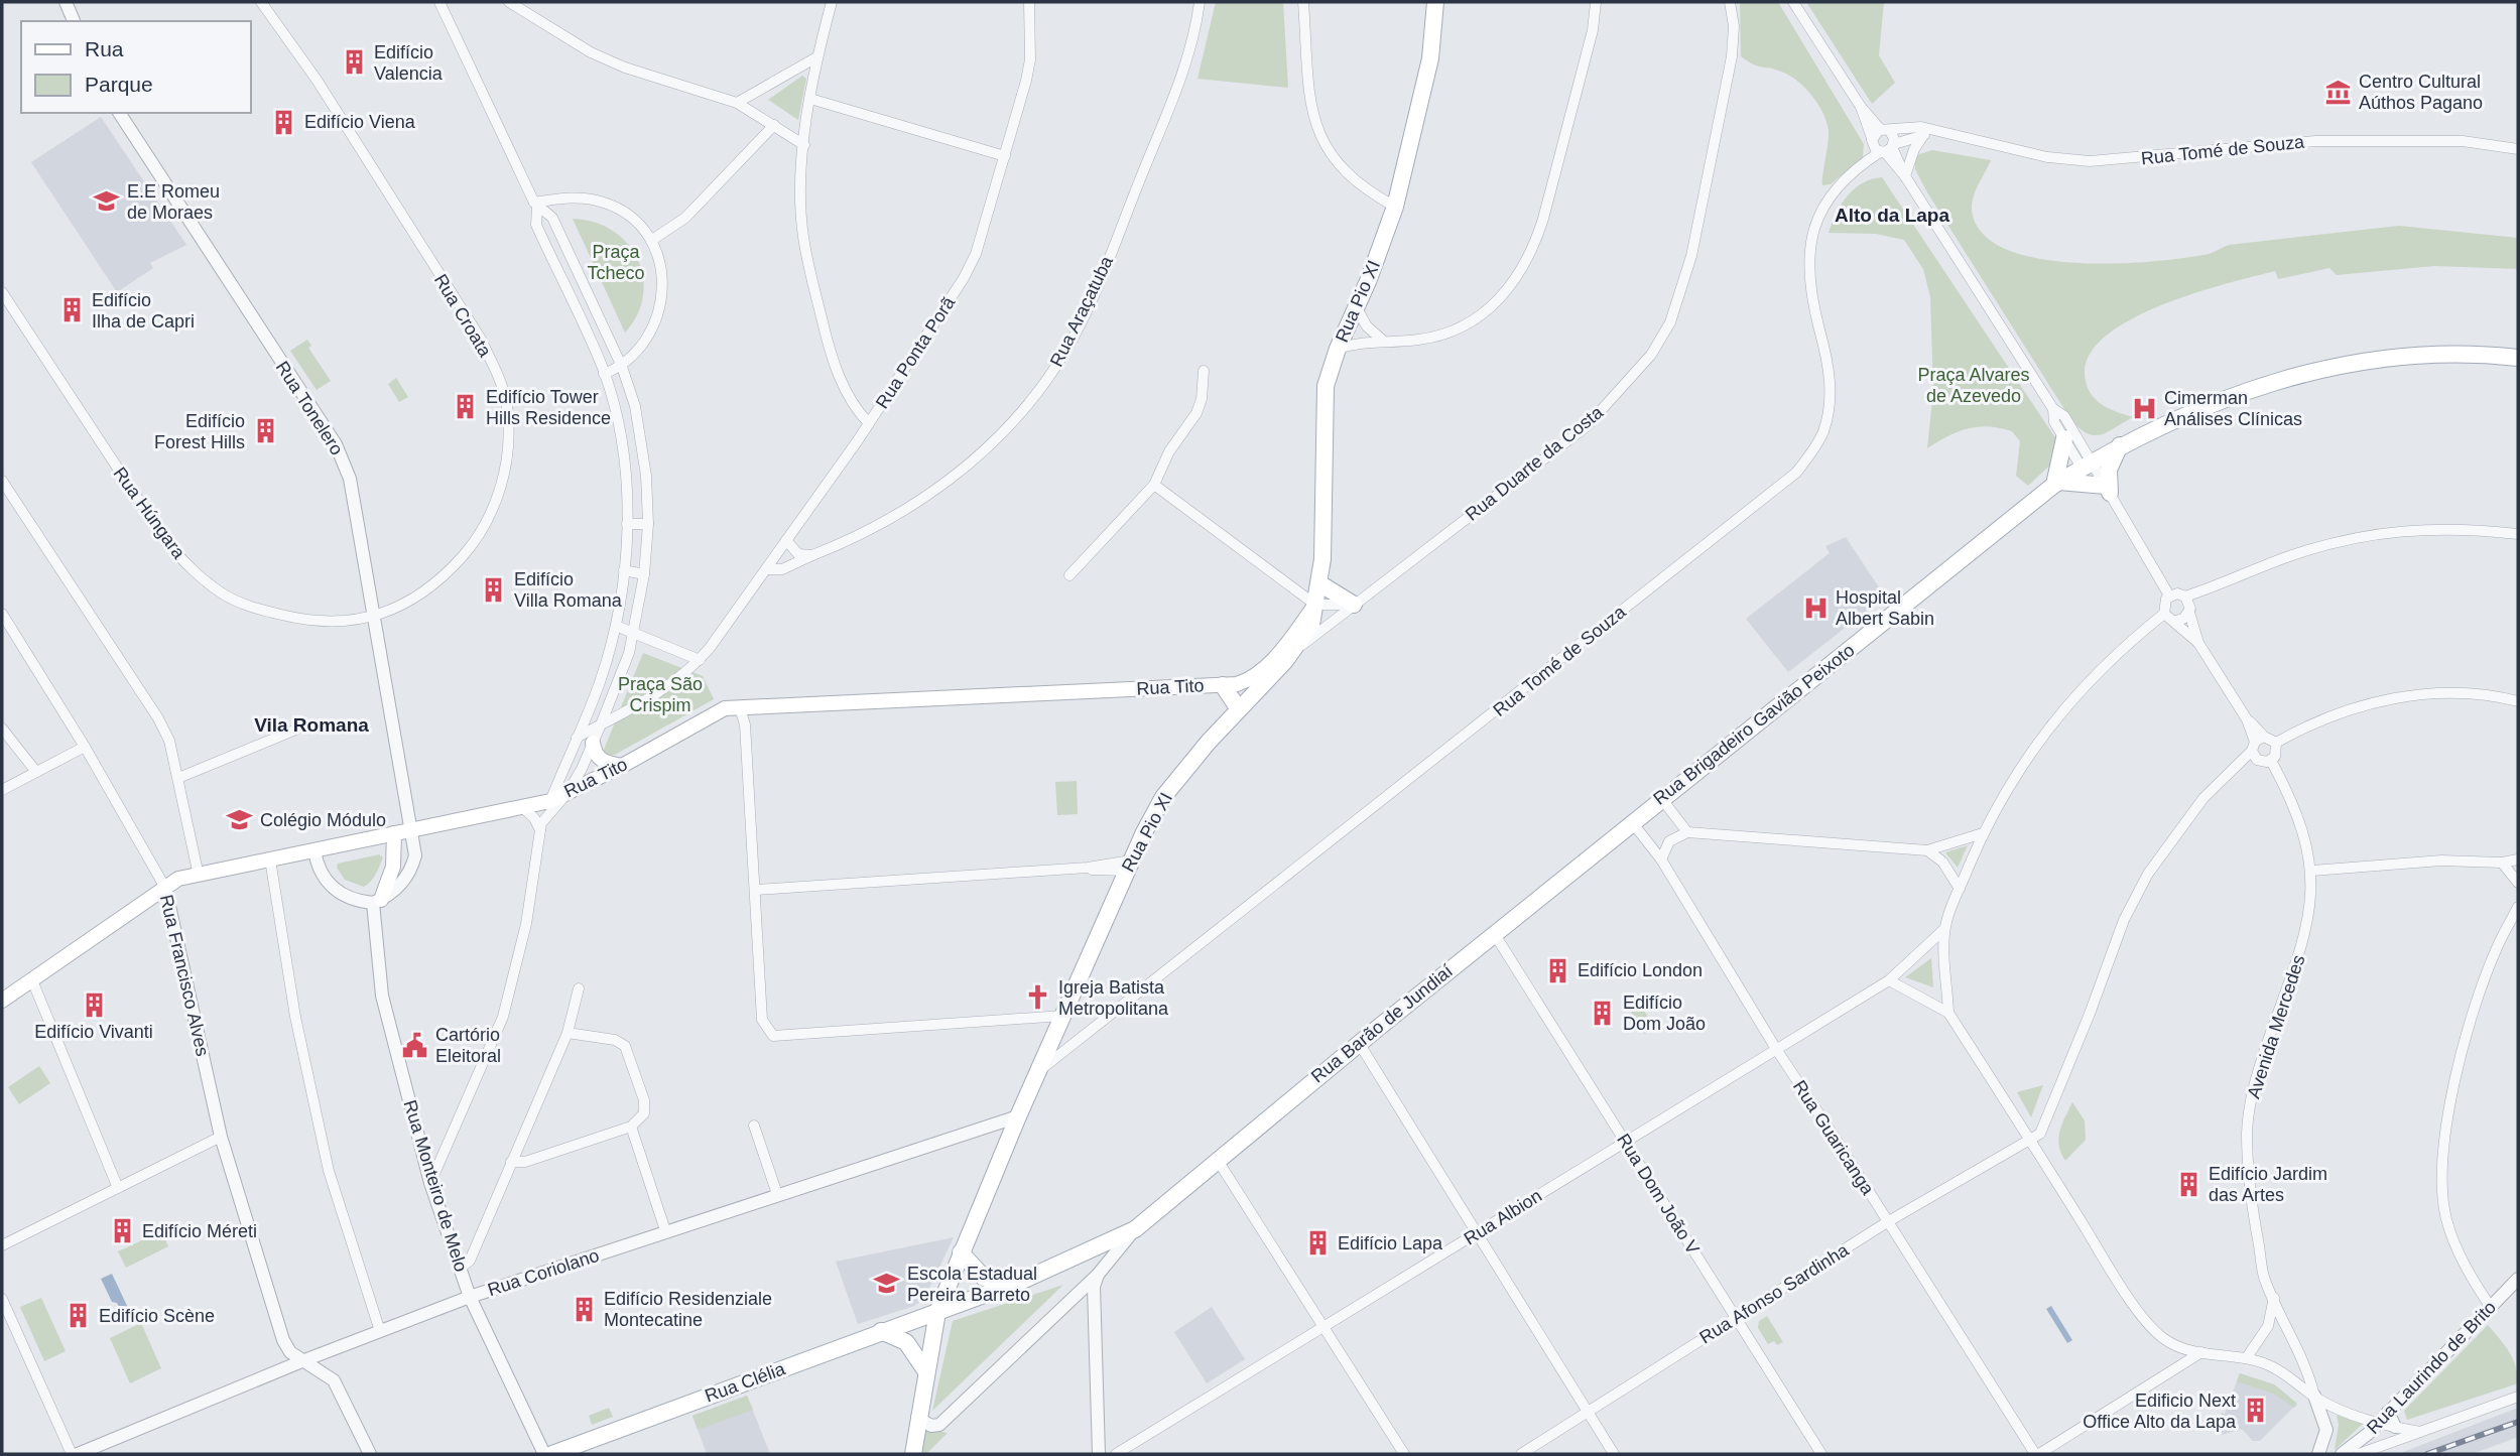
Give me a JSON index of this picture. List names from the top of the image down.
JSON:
{
  "streets": {
    "main road": [
      "Rua Pio XI",
      "Rua Tito",
      "Rua Brigadeiro Gavião Peixoto",
      "Rua Barão de Jundiaí",
      "Rua Clélia"
    ],
    "street": [
      "Rua Tomé de Souza",
      "Rua Araçatuba",
      "Rua Croata",
      "Rua Ponta Porã",
      "Rua Tonelero",
      "Rua Duarte da Costa",
      "Rua Húngara",
      "Rua Francisco Alves",
      "Avenida Mercedes",
      "Rua Guaricanga",
      "Rua Monteiro de Melo",
      "Rua Dom João V",
      "Rua Albion",
      "Rua Coriolano",
      "Rua Afonso Sardinha",
      "Rua Laurindo de Brito"
    ]
  },
  "crossings": [
    ["Rua Tomé de Souza", "Rua Pio XI"],
    ["Rua Pio XI", "Rua Duarte da Costa"],
    ["Rua Pio XI", "Rua Tito"],
    ["Rua Pio XI", "Rua Coriolano"],
    ["Rua Pio XI", "Rua Clélia"],
    ["Rua Araçatuba", "Rua Ponta Porã"],
    ["Rua Croata", "Rua Tonelero"],
    ["Rua Croata", "Rua Húngara"],
    ["Rua Tonelero", "Rua Húngara"],
    ["Rua Tonelero", "Rua Tito"],
    ["Rua Tonelero", "Rua Monteiro de Melo"],
    ["Rua Tito", "Rua Francisco Alves"],
    ["Rua Brigadeiro Gavião Peixoto", "Rua Barão de Jundiaí"],
    ["Rua Brigadeiro Gavião Peixoto", "Rua Guaricanga"],
    ["Rua Francisco Alves", "Rua Coriolano"],
    ["Rua Barão de Jundiaí", "Rua Guaricanga"],
    ["Rua Barão de Jundiaí", "Rua Dom João V"],
    ["Rua Barão de Jundiaí", "Rua Clélia"],
    ["Rua Guaricanga", "Rua Albion"],
    ["Rua Guaricanga", "Rua Afonso Sardinha"],
    ["Rua Monteiro de Melo", "Rua Coriolano"],
    ["Rua Dom João V", "Rua Albion"],
    ["Rua Dom João V", "Rua Afonso Sardinha"]
  ],
  "districts": ["Alto da Lapa", "Vila Romana"],
  "parks": ["Praça Tcheco", "Praça Alvares de Azevedo", "Praça São Crispim"],
  "places": {
    "building": [
      "Edifício Valencia",
      "Edifício Viena",
      "Edifício Ilha de Capri",
      "Edifício Tower Hills Residence",
      "Edifício Forest Hills",
      "Edifício Villa Romana",
      "Edifício London",
      "Edifício Vivanti",
      "Edifício Dom João",
      "Edifício Jardim das Artes",
      "Edifício Méreti",
      "Edifício Lapa",
      "Edifício Residenziale Montecatine",
      "Edifício Scène",
      "Edificio Next Office Alto da Lapa"
    ],
    "museum": ["Centro Cultural Aúthos Pagano"],
    "school or university": ["E.E Romeu de Moraes", "Colégio Módulo", "Escola Estadual Pereira Barreto"],
    "hospital": ["Cimerman Análises Clínicas", "Hospital Albert Sabin"],
    "church": ["Igreja Batista Metropolitana"],
    "public building": ["Cartório Eleitoral"]
  },
  "legend": ["Rua", "Parque"]
}
